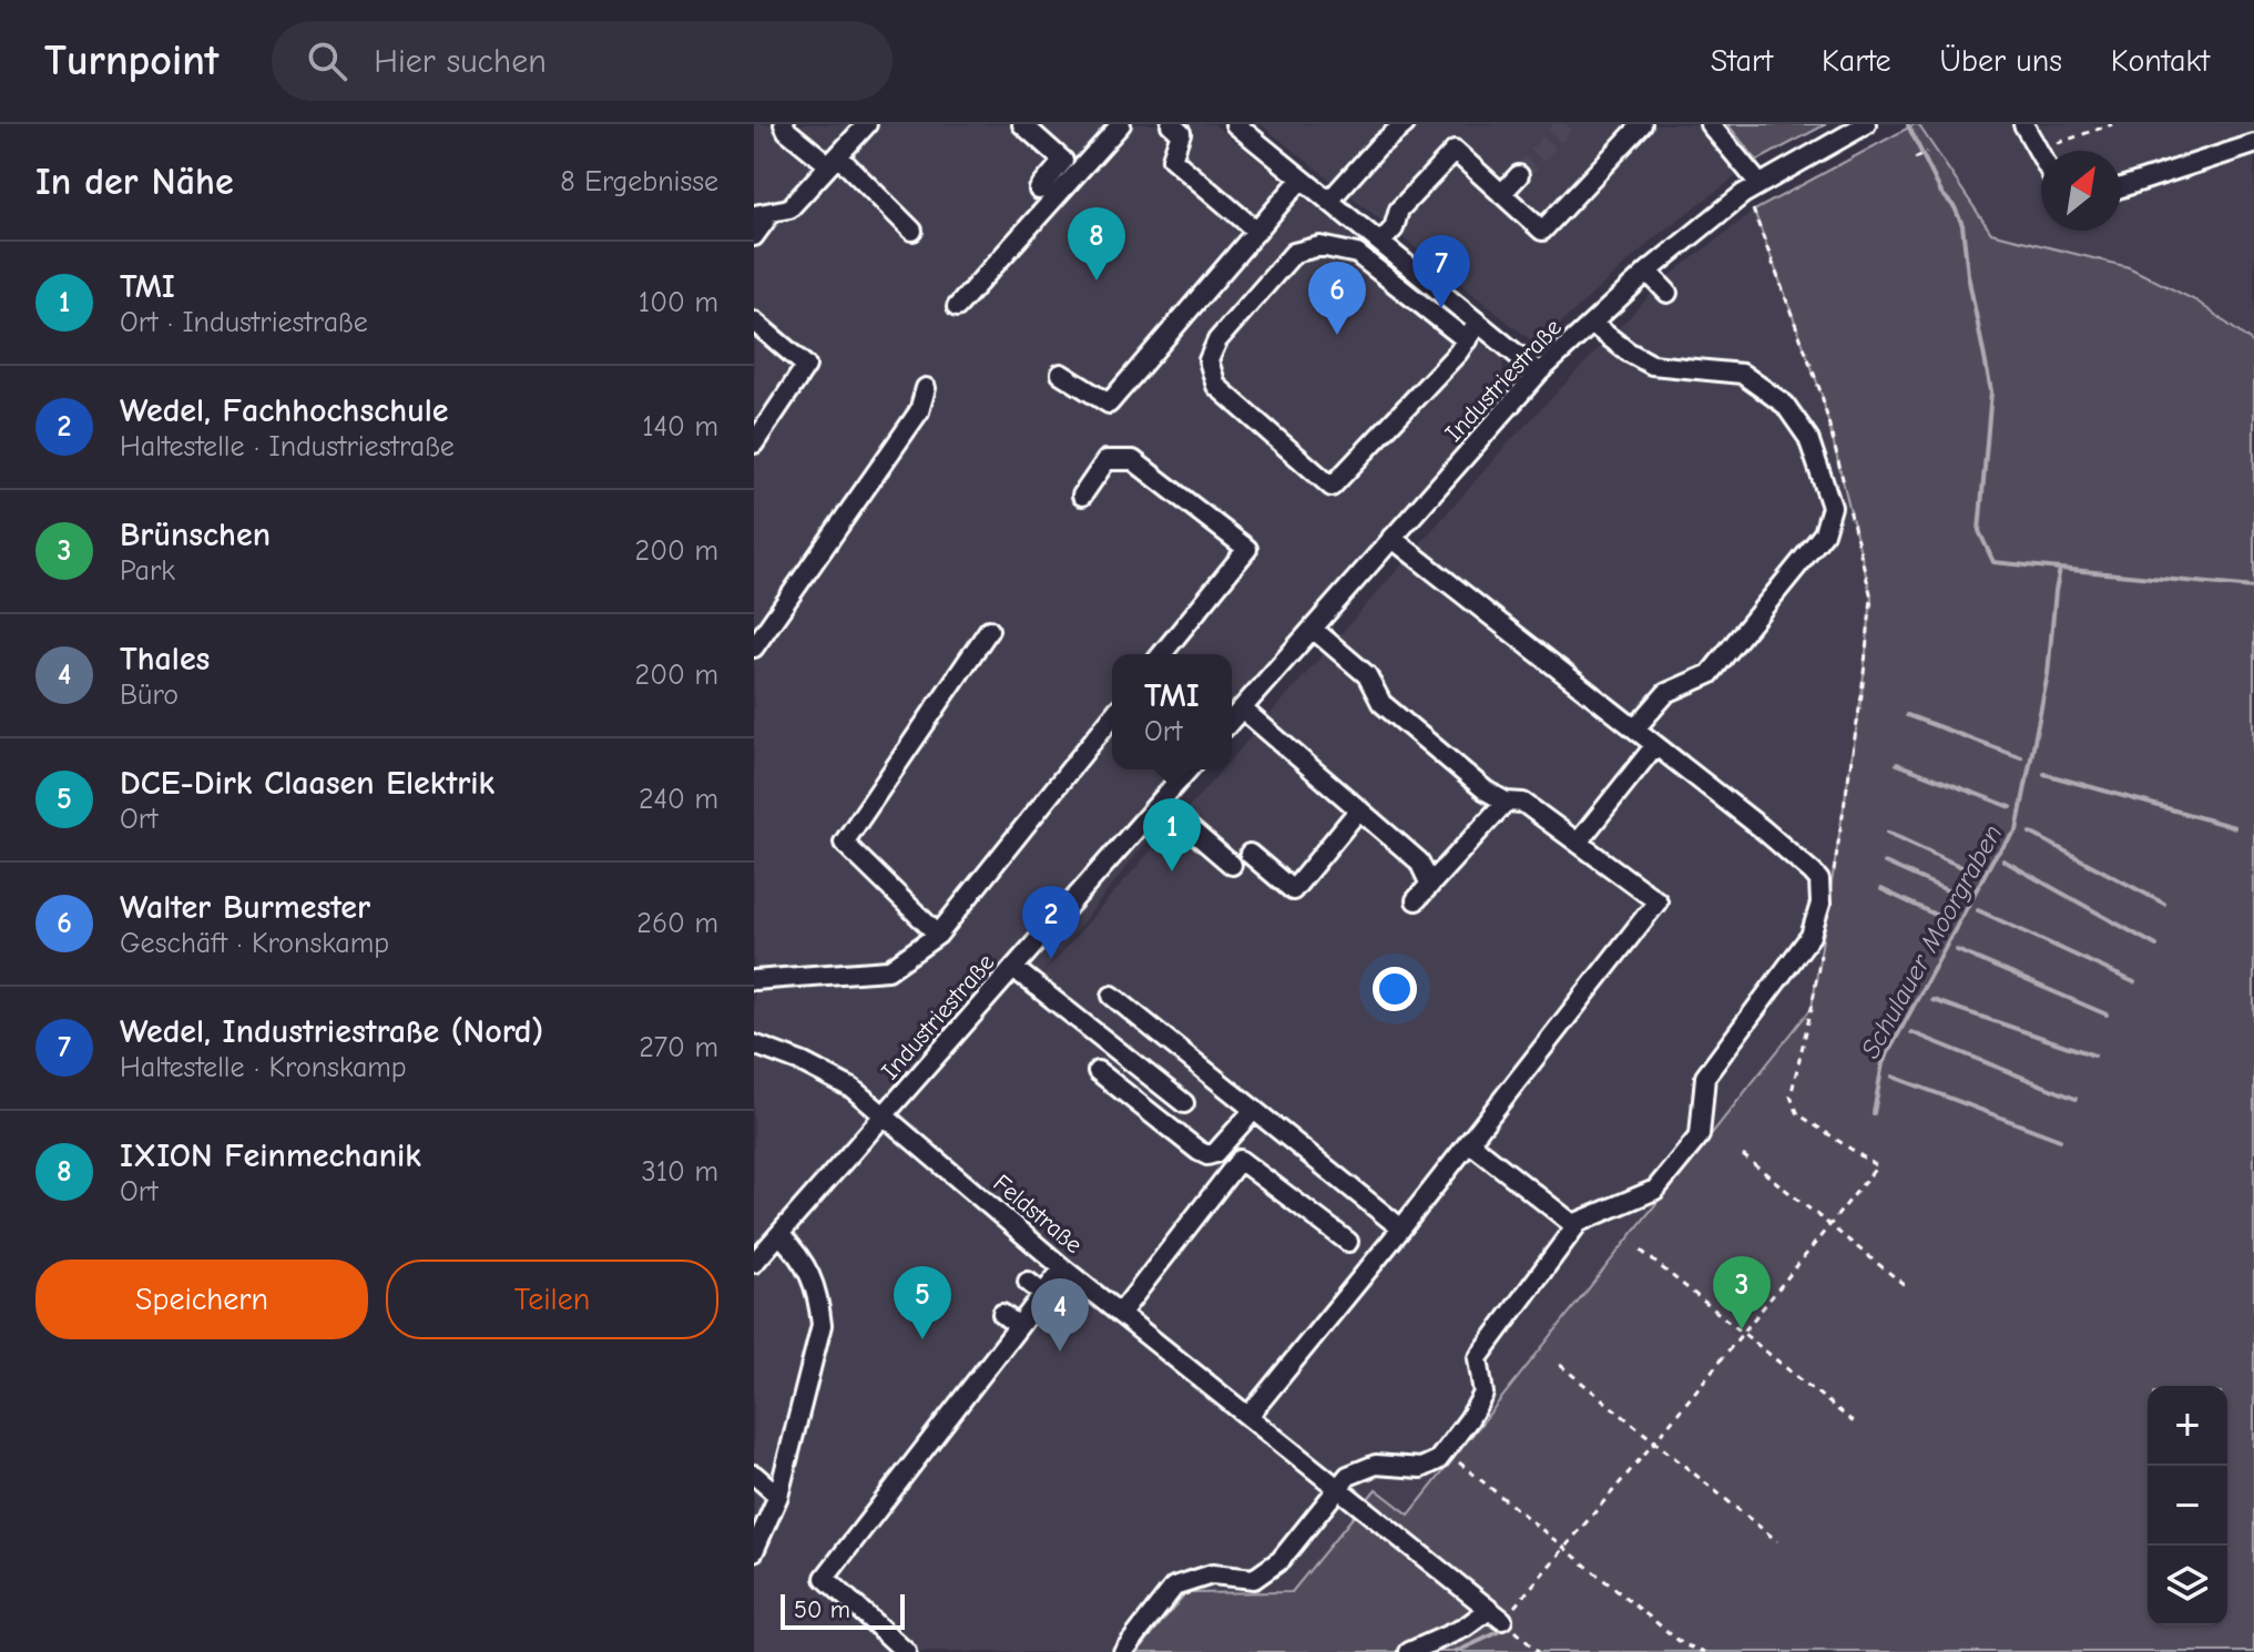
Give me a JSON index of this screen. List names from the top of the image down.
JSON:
{
  "streets": {
    "street": ["Industriestraße", "Feldstraße"]
  },
  "crossings": [
    ["Industriestraße", "Feldstraße"]
  ],
  "water": ["Schulauer Moorgraben"],
  "scale_bar": "50 m",
  "north": "top right",
  "page": {
    "header": "Turnpoint",
    "search": "Hier suchen",
    "nav": [
      "Start",
      "Karte",
      "Über uns",
      "Kontakt"
    ],
    "heading": ["In der Nähe", "8 Ergebnisse"],
    "pins": [
      "8",
      "7",
      "6",
      "1",
      "2",
      "3",
      "5",
      "4"
    ],
    "list": [
      {
        "mark": "1",
        "name": "TMI",
        "note": "Ort · Industriestraße",
        "value": "100 m"
      },
      {
        "mark": "2",
        "name": "Wedel, Fachhochschule",
        "note": "Haltestelle · Industriestraße",
        "value": "140 m"
      },
      {
        "mark": "3",
        "name": "Brünschen",
        "note": "Park",
        "value": "200 m"
      },
      {
        "mark": "4",
        "name": "Thales",
        "note": "Büro",
        "value": "200 m"
      },
      {
        "mark": "5",
        "name": "DCE-Dirk Claasen Elektrik",
        "note": "Ort",
        "value": "240 m"
      },
      {
        "mark": "6",
        "name": "Walter Burmester",
        "note": "Geschäft · Kronskamp",
        "value": "260 m"
      },
      {
        "mark": "7",
        "name": "Wedel, Industriestraße (Nord)",
        "note": "Haltestelle · Kronskamp",
        "value": "270 m"
      },
      {
        "mark": "8",
        "name": "IXION Feinmechanik",
        "note": "Ort",
        "value": "310 m"
      }
    ],
    "popup": ["TMI", "Ort"],
    "buttons": ["Speichern", "Teilen"],
    "map_buttons": ["+", "−"],
    "scale": "50 m"
  }
}
